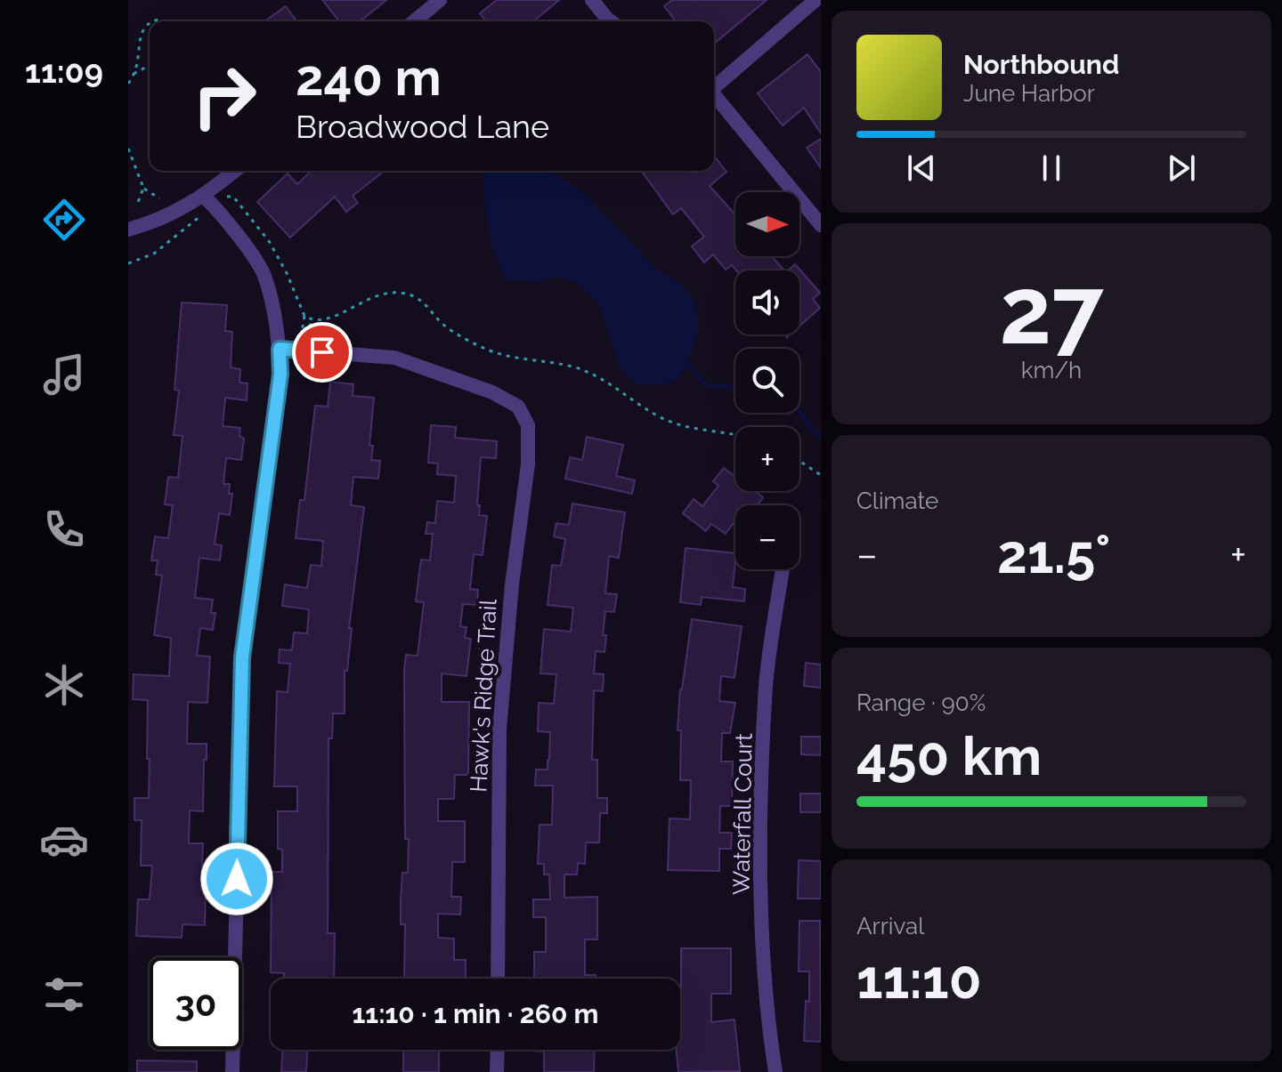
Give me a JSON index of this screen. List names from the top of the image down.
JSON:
{
  "streets": {
    "street": ["Hawk's Ridge Trail", "Waterfall Court"]
  },
  "north": "right",
  "page": {
    "tabs": "11:09",
    "turn": ["240 m", "Broadwood Lane"],
    "song": ["Northbound", "June Harbor"],
    "map_buttons": ["+", "−"],
    "tile": [
      ["27", "km/h"],
      "Climate",
      ["Range · 90%", "450 km"],
      ["Arrival", "11:10"]
    ],
    "heat": ["−", "21.5°", "+"],
    "limit": "30",
    "trip": "11:10 · 1 min · 260 m"
  }
}
